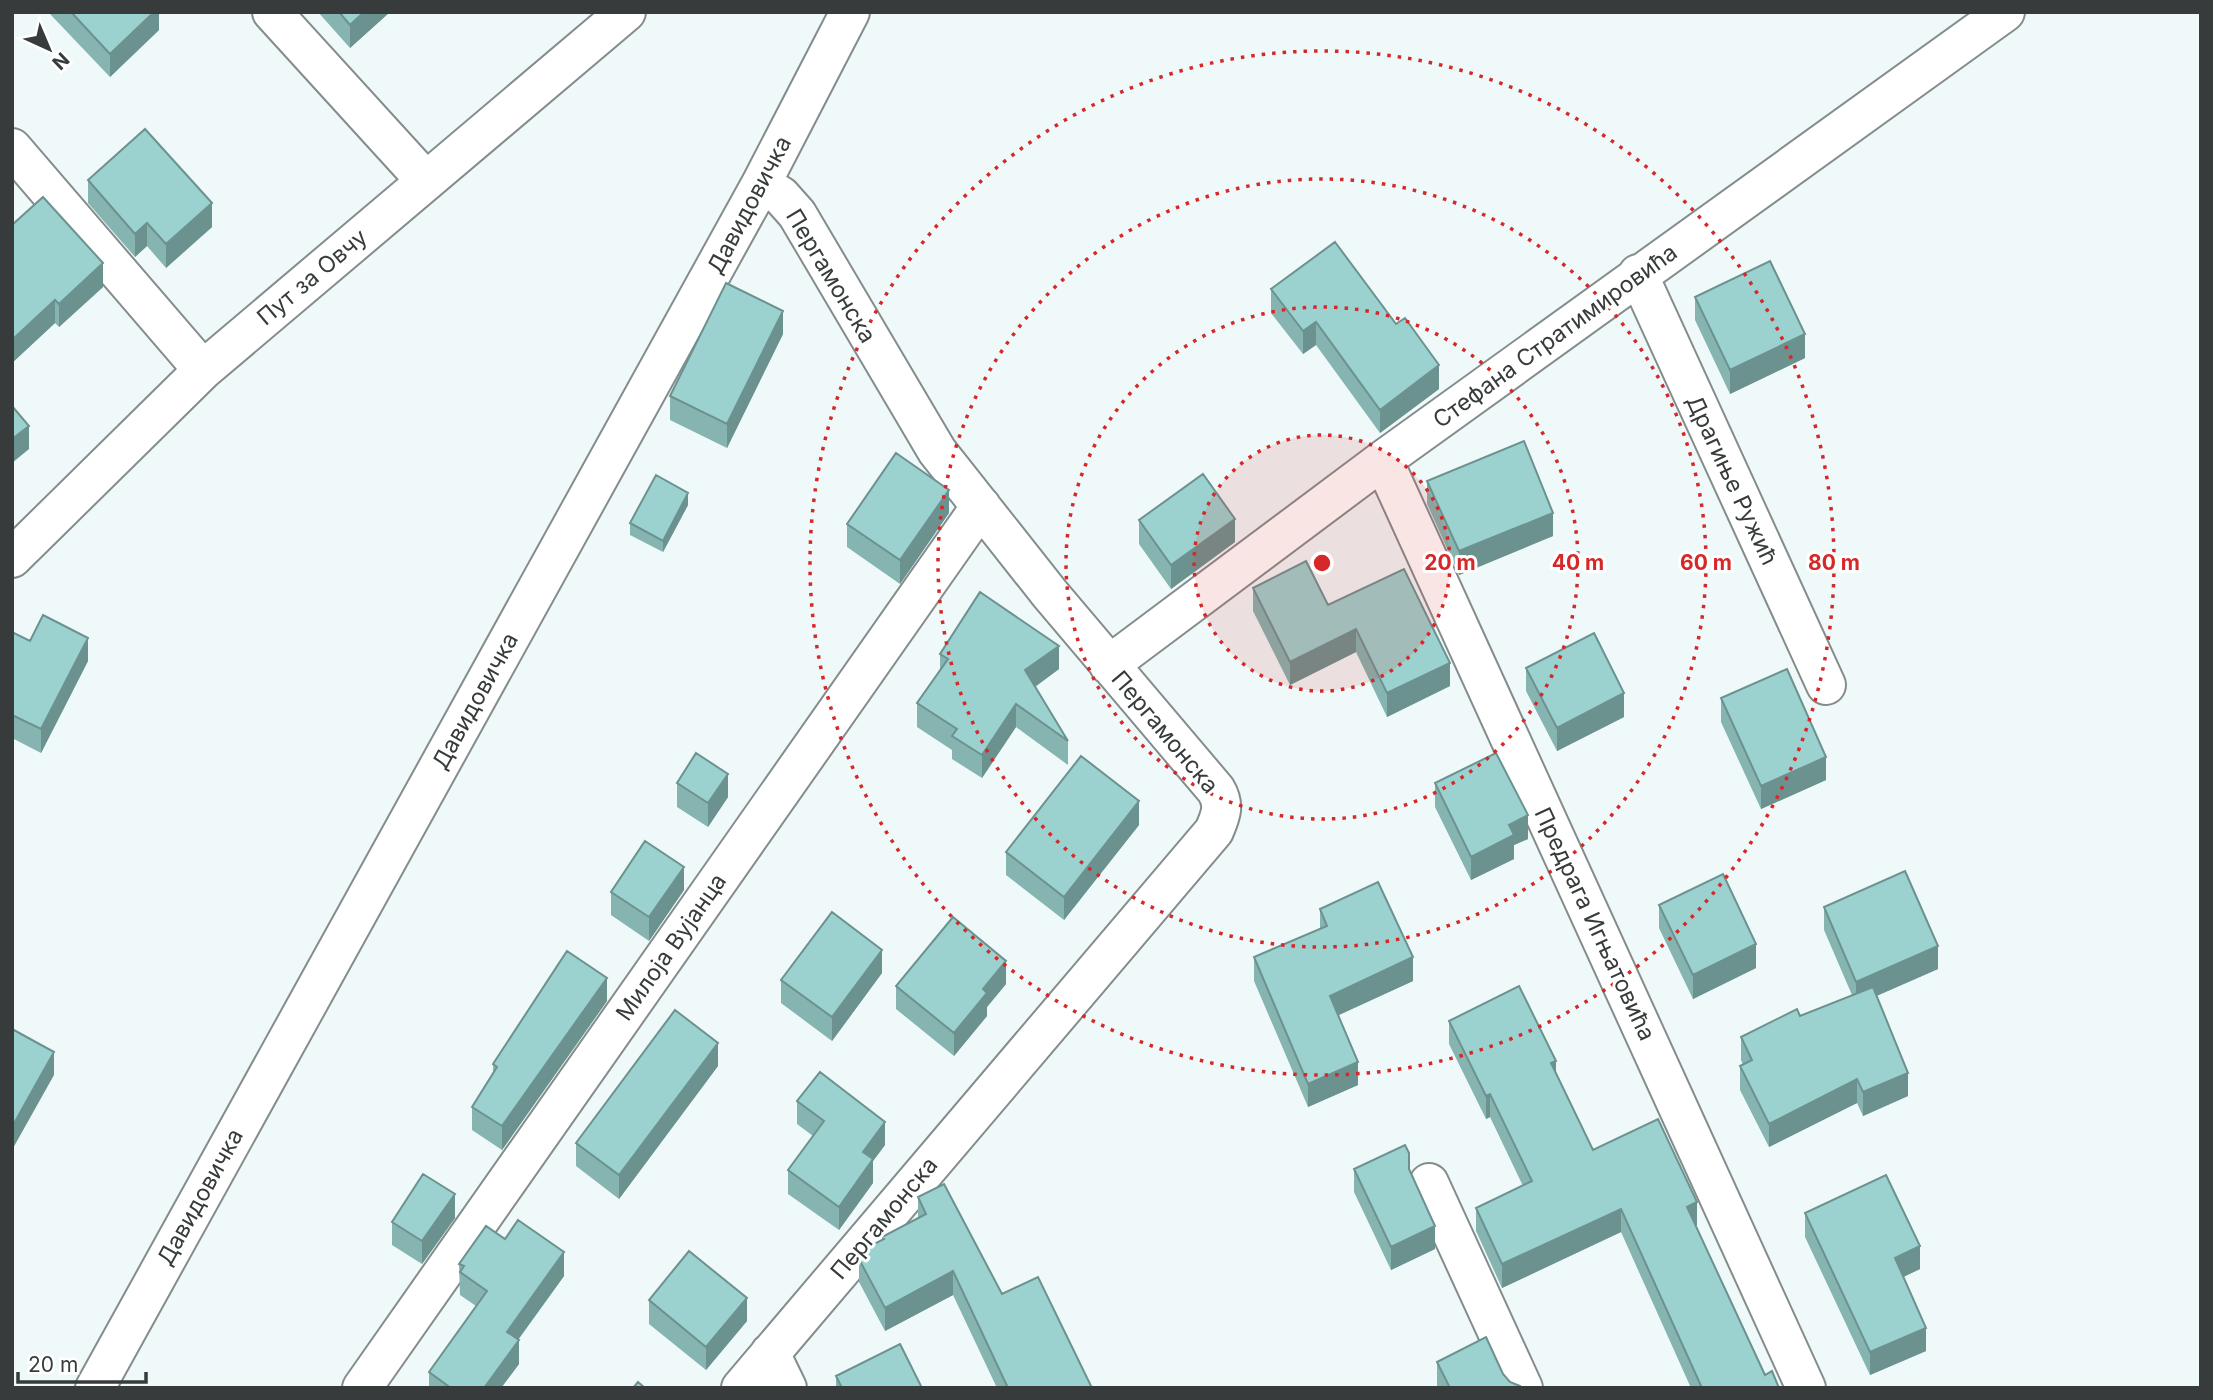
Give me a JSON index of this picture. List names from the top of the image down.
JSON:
{
  "streets": {
    "street": [
      "Давидовичка",
      "Пергамонска",
      "Пут за Овчу",
      "Стефана Стратимировића",
      "Драгиње Ружић",
      "Предрага Игњатовића",
      "Милоја Вујанца"
    ]
  },
  "crossings": [
    ["Давидовичка", "Пергамонска"],
    ["Пергамонска", "Стефана Стратимировића"],
    ["Пергамонска", "Милоја Вујанца"],
    ["Стефана Стратимировића", "Драгиње Ружић"],
    ["Стефана Стратимировића", "Предрага Игњатовића"]
  ],
  "scale_bar": "20 m",
  "north": "bottom right",
  "rings": [
    "20 m",
    "40 m",
    "60 m",
    "80 m"
  ]
}
